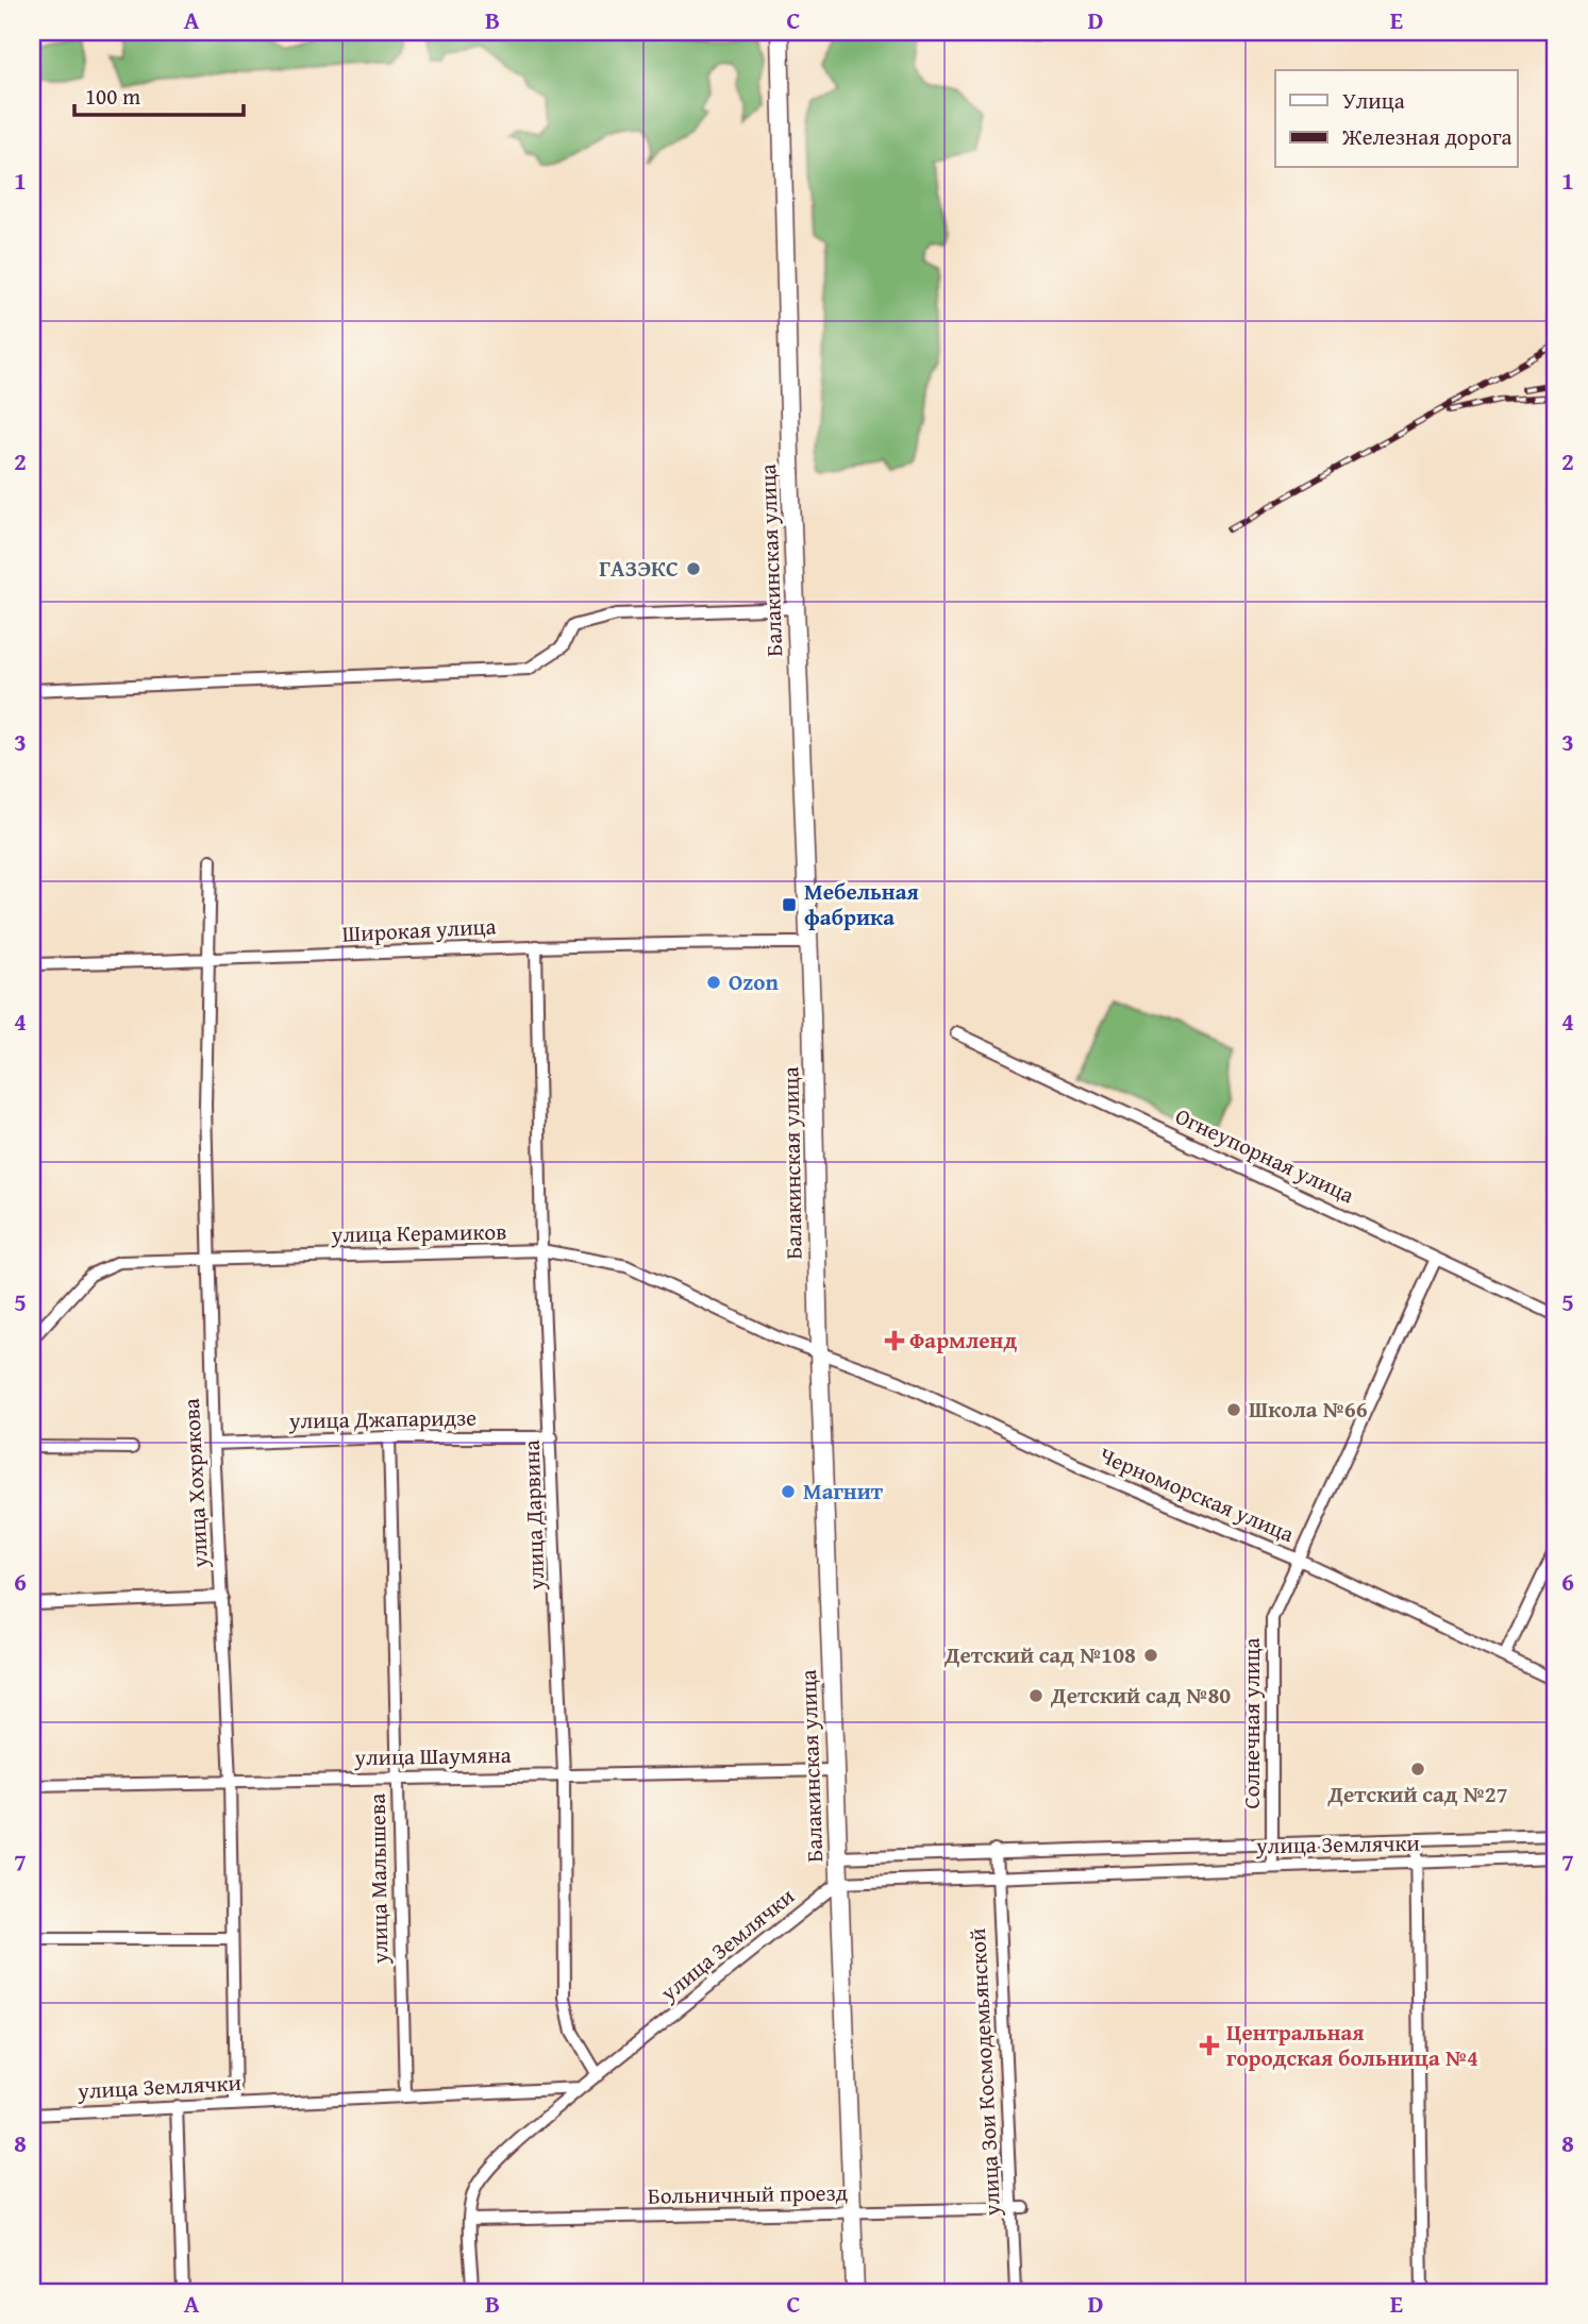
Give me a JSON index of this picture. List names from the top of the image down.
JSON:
{
  "streets": {
    "main road": ["Балакинская улица"],
    "street": [
      "Широкая улица",
      "Огнеупорная улица",
      "улица Керамиков",
      "улица Джапаридзе",
      "улица Хохрякова",
      "Черноморская улица",
      "улица Дарвина",
      "Солнечная улица",
      "улица Шаумяна",
      "улица Землячки",
      "улица Малышева",
      "улица Зои Космодемьянской",
      "Больничный проезд"
    ]
  },
  "crossings": [
    ["Балакинская улица", "Широкая улица"],
    ["Балакинская улица", "улица Керамиков"],
    ["Балакинская улица", "Черноморская улица"],
    ["Балакинская улица", "улица Шаумяна"],
    ["Балакинская улица", "улица Землячки"],
    ["Балакинская улица", "Больничный проезд"],
    ["Широкая улица", "улица Хохрякова"],
    ["Широкая улица", "улица Дарвина"],
    ["Огнеупорная улица", "Солнечная улица"],
    ["улица Керамиков", "улица Хохрякова"],
    ["улица Керамиков", "Черноморская улица"],
    ["улица Керамиков", "улица Дарвина"],
    ["улица Джапаридзе", "улица Хохрякова"],
    ["улица Джапаридзе", "улица Дарвина"],
    ["улица Джапаридзе", "улица Малышева"],
    ["улица Хохрякова", "улица Шаумяна"],
    ["улица Хохрякова", "улица Землячки"],
    ["Черноморская улица", "Солнечная улица"],
    ["улица Дарвина", "улица Шаумяна"],
    ["улица Дарвина", "улица Землячки"],
    ["Солнечная улица", "улица Землячки"],
    ["улица Шаумяна", "улица Малышева"],
    ["улица Землячки", "улица Малышева"],
    ["улица Землячки", "улица Зои Космодемьянской"],
    ["улица Зои Космодемьянской", "Больничный проезд"]
  ],
  "places": {
    "other": [
      "ГАЗЭКС",
      "Ozon",
      "Школа №66",
      "Магнит",
      "Детский сад №108",
      "Детский сад №80",
      "Детский сад №27"
    ],
    "transit": ["Мебельная фабрика"],
    "health": ["Фармленд", "Центральная городская больница №4"]
  },
  "legend": ["Улица", "Железная дорога"],
  "scale_bar": "100 m",
  "grid": {
    "columns": [
      "A",
      "B",
      "C",
      "D",
      "E"
    ],
    "rows": [
      "1",
      "2",
      "3",
      "4",
      "5",
      "6",
      "7",
      "8"
    ]
  }
}
